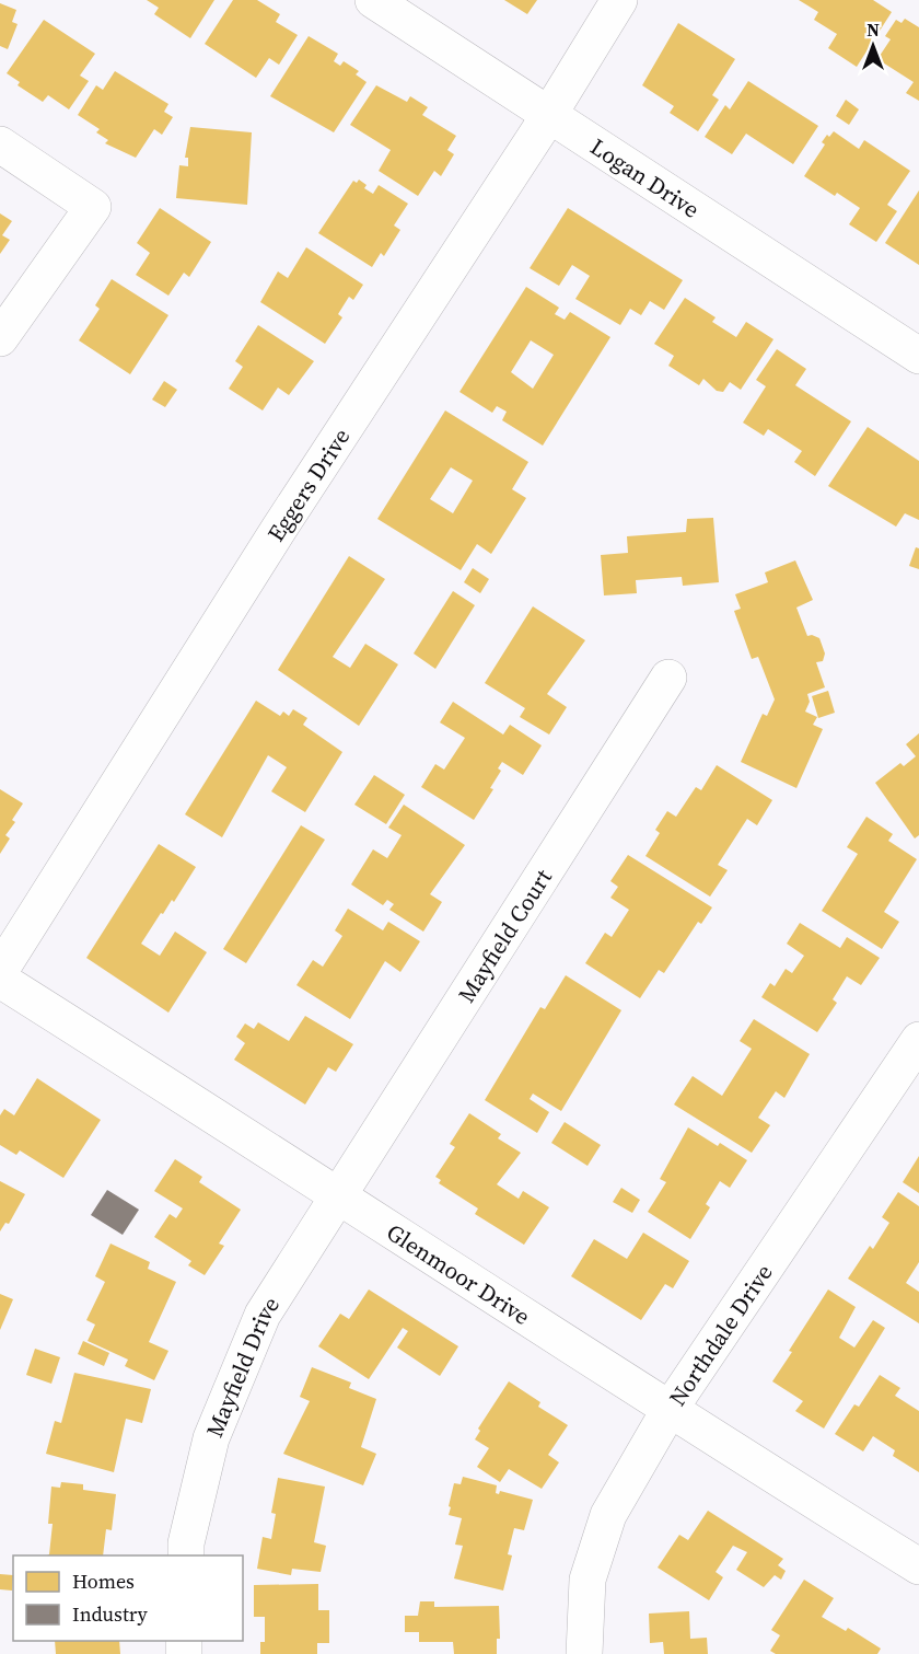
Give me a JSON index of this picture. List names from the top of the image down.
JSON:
{
  "streets": {
    "street": [
      "Logan Drive",
      "Eggers Drive",
      "Mayfield Court",
      "Glenmoor Drive",
      "Northdale Drive",
      "Mayfield Drive"
    ]
  },
  "crossings": [
    ["Logan Drive", "Eggers Drive"],
    ["Mayfield Court", "Glenmoor Drive"],
    ["Mayfield Court", "Mayfield Drive"],
    ["Glenmoor Drive", "Northdale Drive"],
    ["Glenmoor Drive", "Mayfield Drive"]
  ],
  "legend": ["Homes", "Industry"],
  "north": "top"
}
